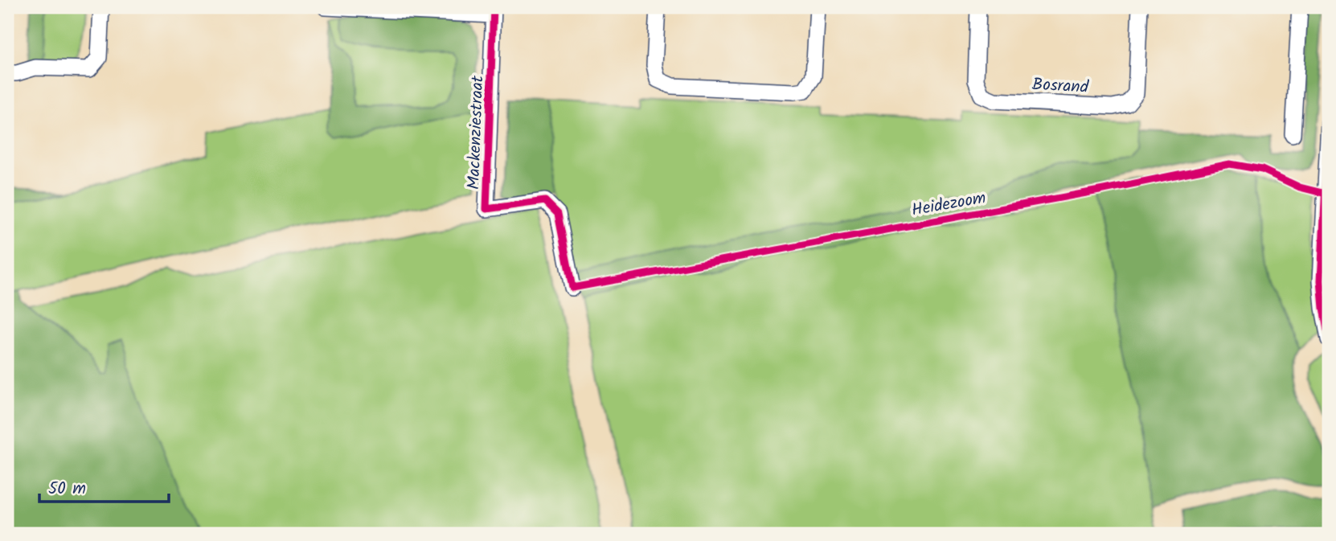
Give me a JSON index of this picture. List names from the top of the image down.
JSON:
{
  "streets": {
    "street": ["Bosrand", "Mackenziestraat"],
    "cycle path": ["Heidezoom"]
  },
  "scale_bar": "50 m"
}
